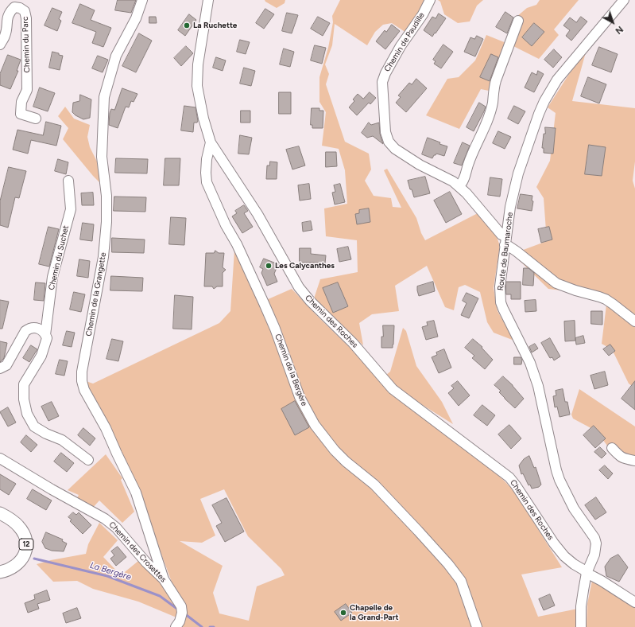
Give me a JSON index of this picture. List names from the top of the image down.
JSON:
{
  "streets": {
    "main road": ["12"],
    "street": [
      "Chemin de Paudille",
      "Chemin du Parc",
      "Route de Baumaroche",
      "Chemin du Suchet",
      "Chemin de la Grangette",
      "Chemin des Roches",
      "Chemin de la Bergère",
      "Chemin des Crosettes"
    ]
  },
  "crossings": [
    ["Chemin de Paudille", "Route de Baumaroche"],
    ["Route de Baumaroche", "Chemin des Roches"],
    ["Chemin de la Grangette", "Chemin des Crosettes"],
    ["Chemin des Roches", "Chemin de la Bergère"]
  ],
  "water": ["La Bergère"],
  "places": ["La Ruchette", "Les Calycanthes", "Chapelle de la Grand-Part"],
  "north": "bottom right"
}
